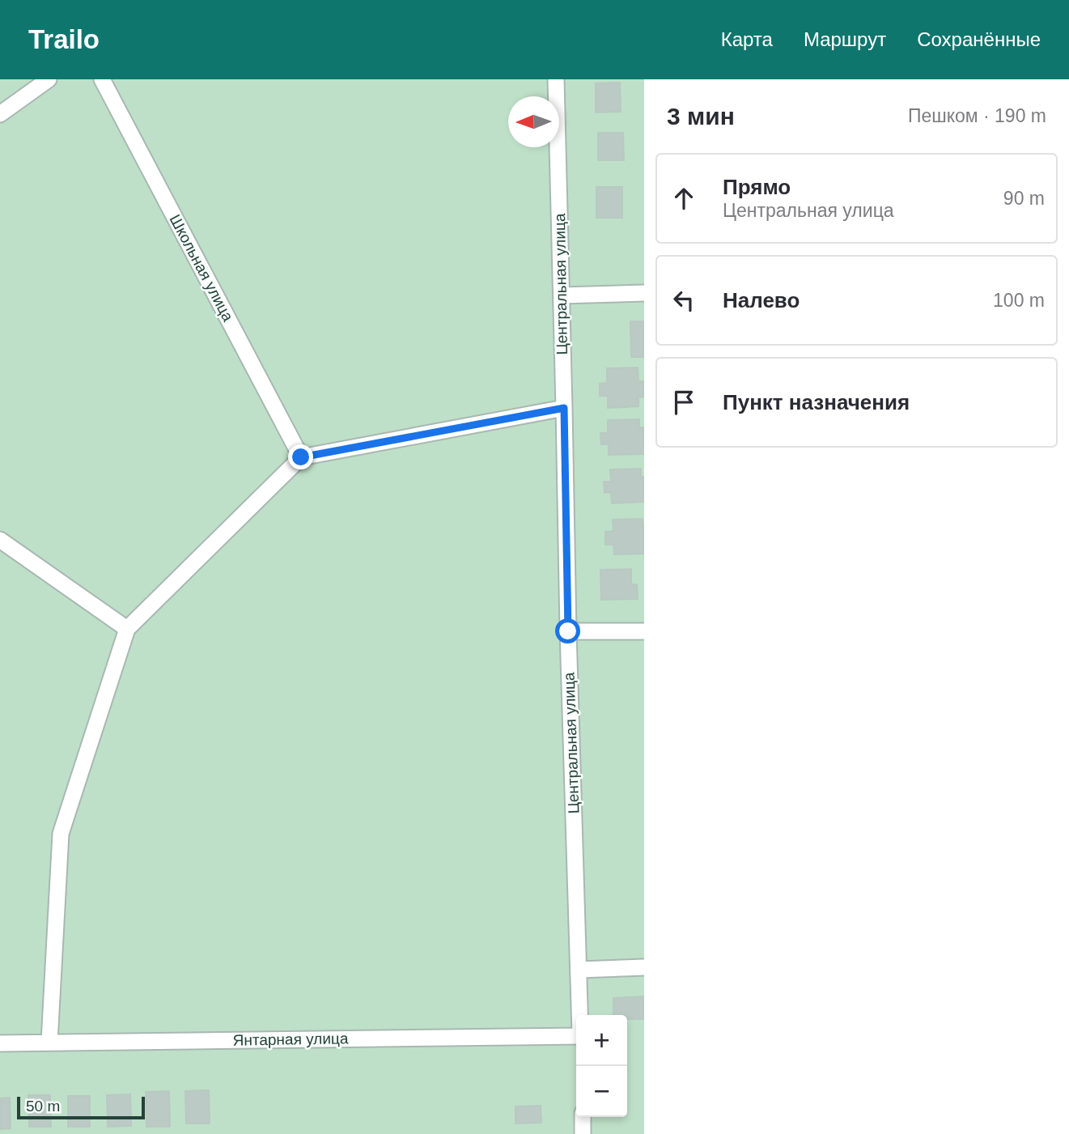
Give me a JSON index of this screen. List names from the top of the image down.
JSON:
{
  "streets": {
    "street": ["Школьная улица", "Центральная улица", "Янтарная улица"]
  },
  "scale_bar": "50 m",
  "north": "left",
  "page": {
    "header": "Trailo",
    "nav": ["Карта", "Маршрут", "Сохранённые"],
    "heading": ["3 мин", "Пешком · 190 m"],
    "list": [
      ["Прямо", "Центральная улица", "90 m"],
      ["Налево", "100 m"],
      "Пункт назначения"
    ],
    "map_buttons": ["+", "−"],
    "scale": "50 m"
  }
}
